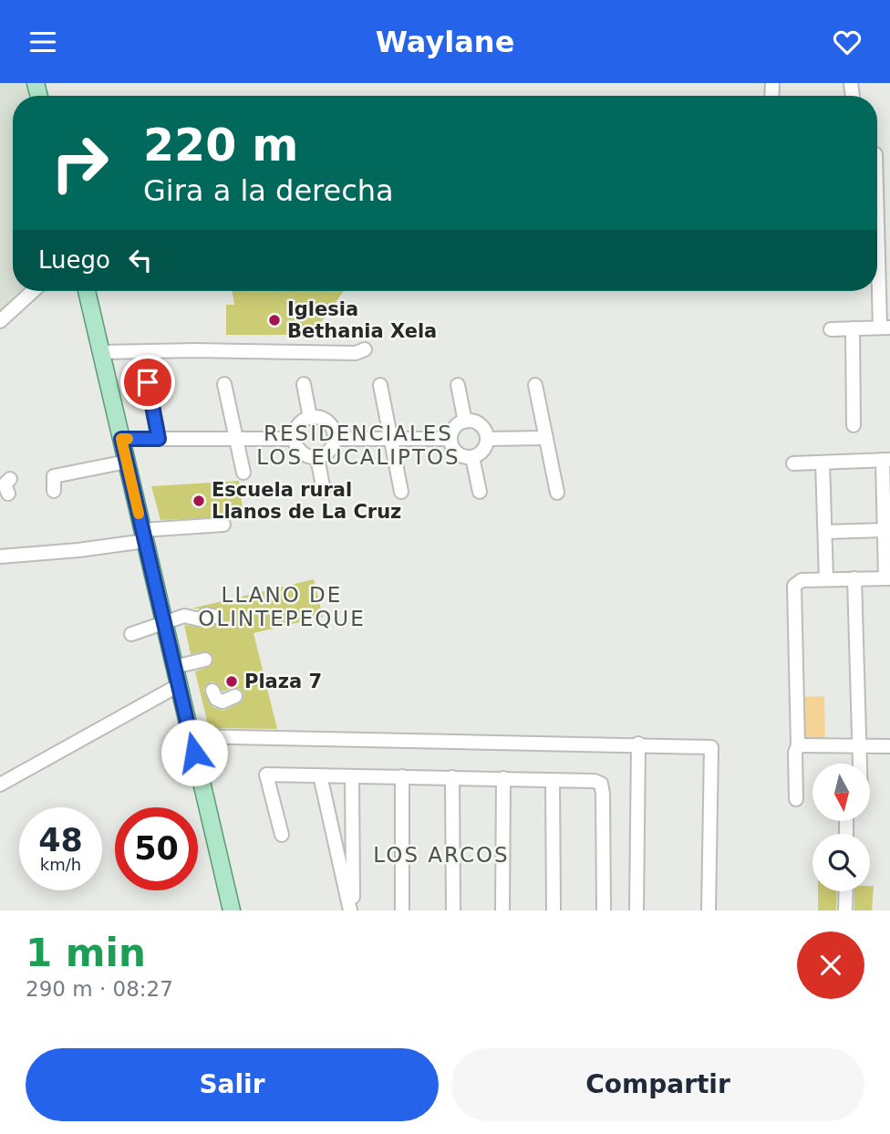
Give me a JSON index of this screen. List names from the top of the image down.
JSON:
{
  "districts": ["RESIDENCIALES LOS EUCALIPTOS", "LLANO DE OLINTEPEQUE", "LOS ARCOS"],
  "places": ["Iglesia Bethania Xela", "Escuela rural Llanos de La Cruz", "Plaza 7"],
  "north": "bottom",
  "page": {
    "header": "Waylane",
    "turn": ["220 m", "Gira a la derecha"],
    "then": "Luego",
    "speed": "48 km/h",
    "limit": "50",
    "heading": ["1 min", "290 m · 08:27"],
    "buttons": ["Salir", "Compartir"]
  }
}
